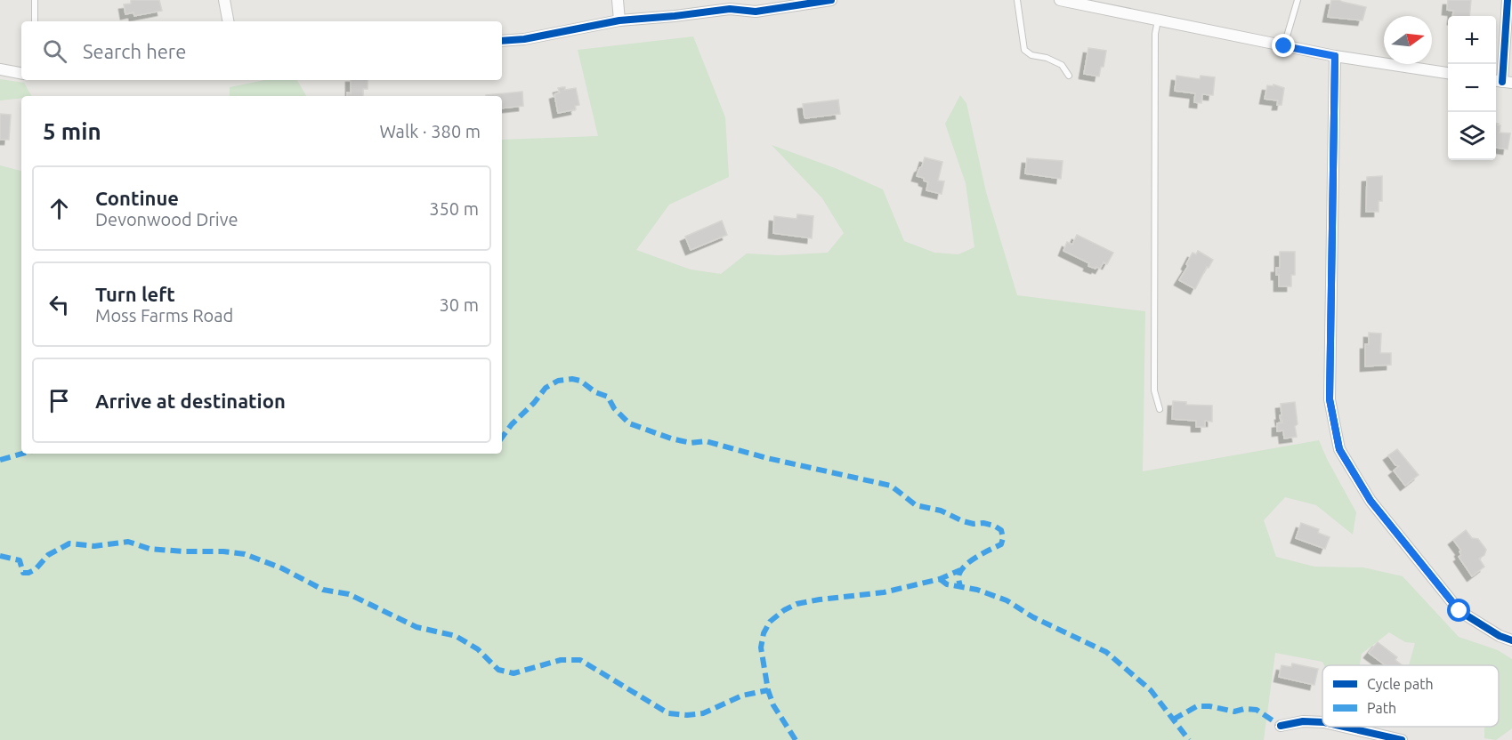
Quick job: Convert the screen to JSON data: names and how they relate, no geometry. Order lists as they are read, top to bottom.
{
  "legend": ["Cycle path", "Path"],
  "north": "right",
  "page": {
    "map_buttons": ["+", "−"],
    "search": "Search here",
    "heading": ["5 min", "Walk · 380 m"],
    "list": [
      ["Continue", "Devonwood Drive", "350 m"],
      ["Turn left", "Moss Farms Road", "30 m"],
      "Arrive at destination"
    ]
  }
}
